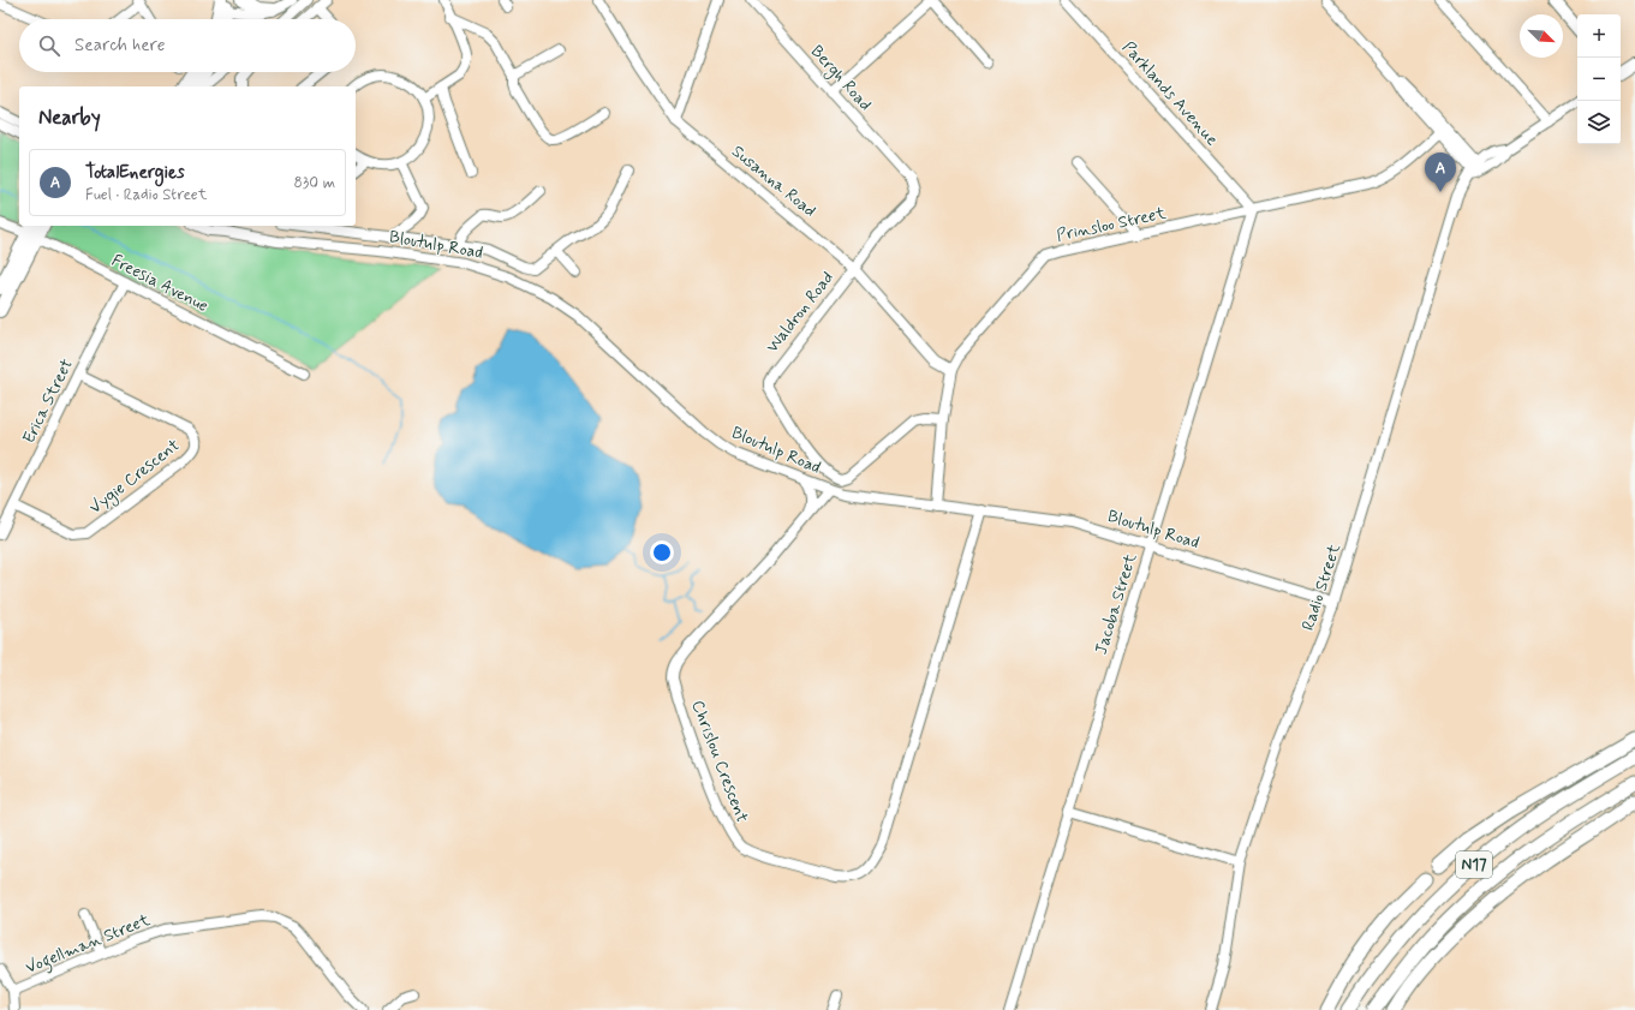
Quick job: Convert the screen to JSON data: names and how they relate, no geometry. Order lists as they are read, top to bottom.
{
  "streets": {
    "highway": ["N17"],
    "street": [
      "Bergh Road",
      "Parklands Avenue",
      "Susanna Road",
      "Prinsloo Street",
      "Bloutulp Road",
      "Freesia Avenue",
      "Waldron Road",
      "Erica Street",
      "Vygie Crescent",
      "Radio Street",
      "Jacoba Street",
      "Chrislou Crescent",
      "Vogellman Street"
    ]
  },
  "crossings": [
    ["Bergh Road", "Waldron Road"],
    ["Parklands Avenue", "Prinsloo Street"],
    ["Parklands Avenue", "Jacoba Street"],
    ["Susanna Road", "Prinsloo Street"],
    ["Susanna Road", "Waldron Road"],
    ["Prinsloo Street", "Bloutulp Road"],
    ["Prinsloo Street", "Waldron Road"],
    ["Prinsloo Street", "Jacoba Street"],
    ["Bloutulp Road", "Radio Street"],
    ["Bloutulp Road", "Jacoba Street"],
    ["Bloutulp Road", "Chrislou Crescent"],
    ["Freesia Avenue", "Erica Street"],
    ["Erica Street", "Vygie Crescent"]
  ],
  "north": "bottom right",
  "page": {
    "map_buttons": ["+", "−"],
    "search": "Search here",
    "heading": "Nearby",
    "list": [
      {
        "mark": "A",
        "name": "TotalEnergies",
        "note": "Fuel · Radio Street",
        "value": "830 m"
      }
    ],
    "pins": "A"
  }
}
